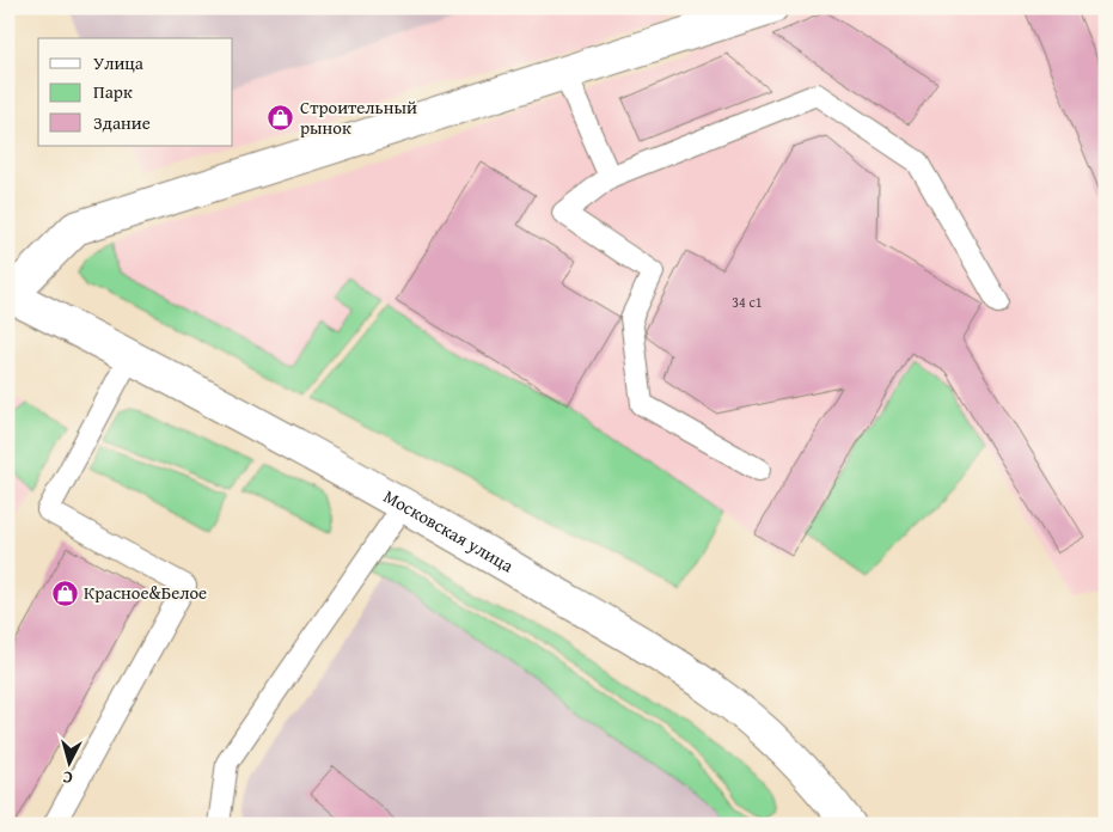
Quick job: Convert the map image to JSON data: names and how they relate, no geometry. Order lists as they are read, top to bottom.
{
  "streets": {
    "main road": ["Московская улица"]
  },
  "places": {
    "shop": ["Строительный рынок", "Красное&Белое"]
  },
  "house_numbers": ["34 с1"],
  "legend": ["Улица", "Парк", "Здание"],
  "north": "bottom"
}
